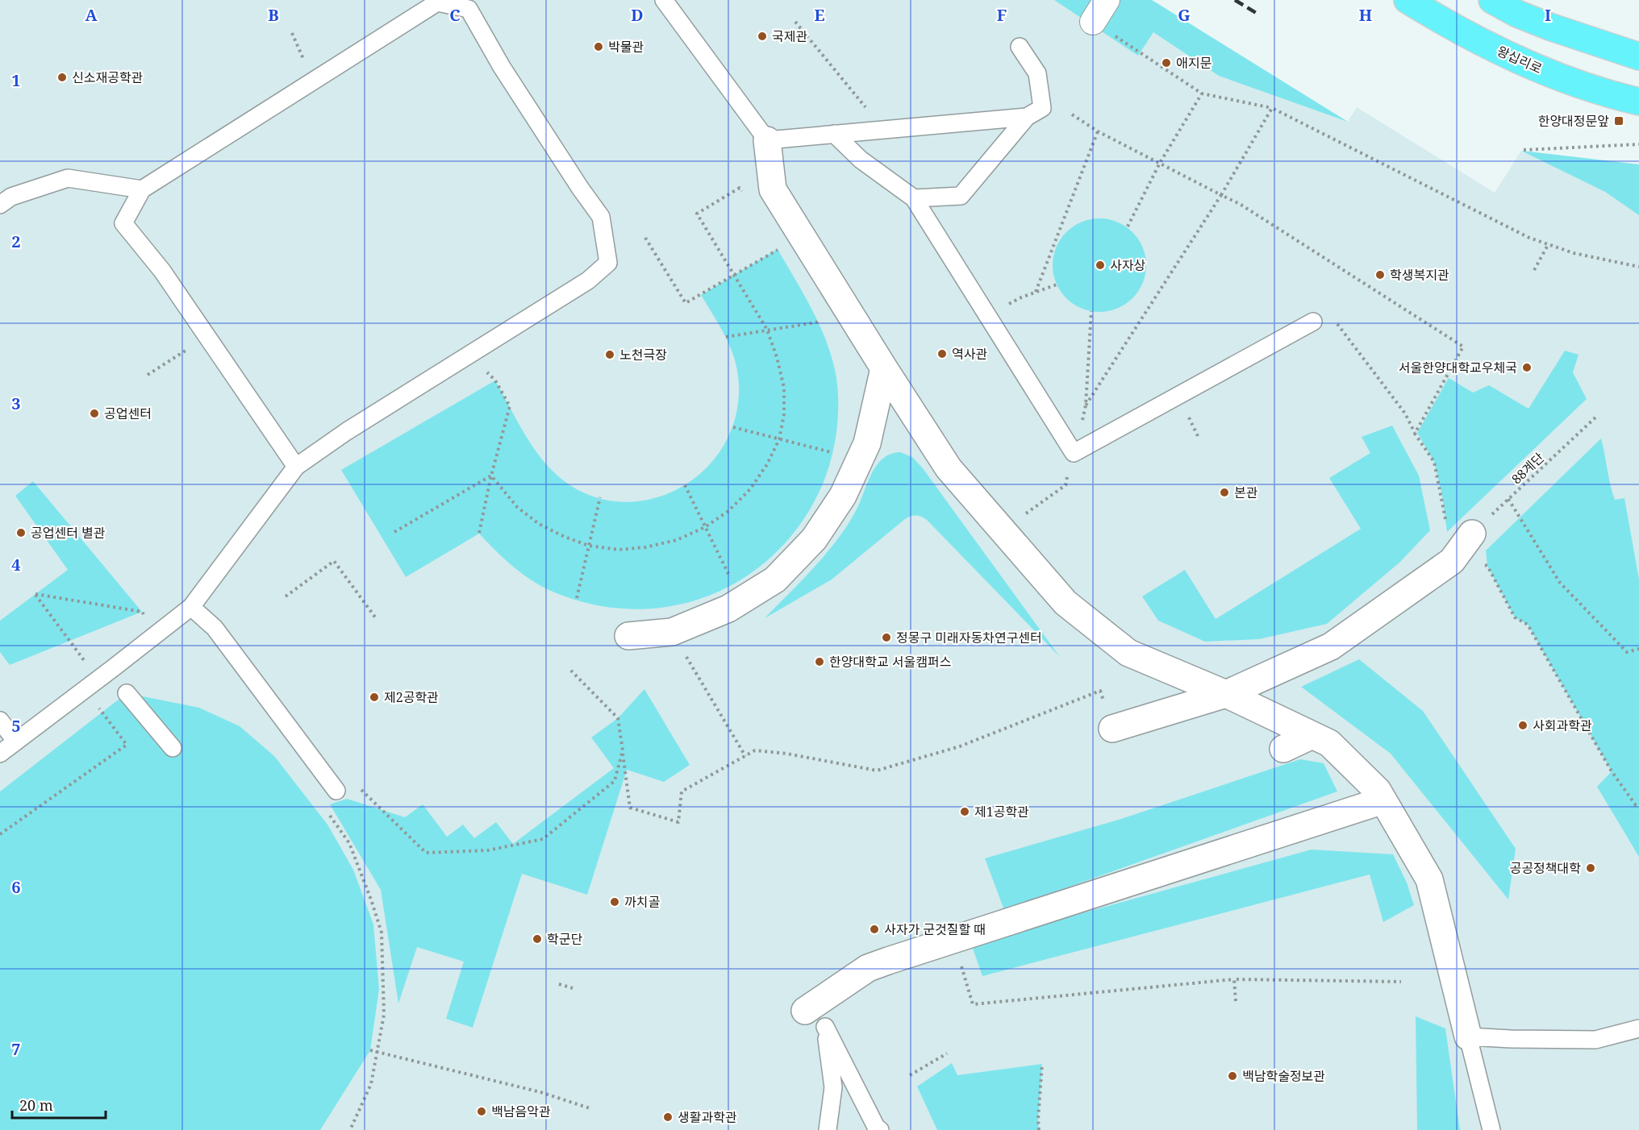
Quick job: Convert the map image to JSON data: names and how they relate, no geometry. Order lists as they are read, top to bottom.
{
  "streets": {
    "main road": ["왕십리로"],
    "path": ["88계단"]
  },
  "places": {
    "other": [
      "국제관",
      "박물관",
      "애지문",
      "신소재공학관",
      "사자상",
      "학생복지관",
      "역사관",
      "노천극장",
      "서울한양대학교우체국",
      "공업센터",
      "본관",
      "공업센터 별관",
      "정몽구 미래자동차연구센터",
      "한양대학교 서울캠퍼스",
      "제2공학관",
      "사회과학관",
      "제1공학관",
      "공공정책대학",
      "까치골",
      "사자가 군것질할 때",
      "학군단",
      "백남학술정보관",
      "백남음악관",
      "생활과학관"
    ],
    "transit": ["한양대정문앞"]
  },
  "scale_bar": "20 m",
  "grid": {
    "columns": [
      "A",
      "B",
      "C",
      "D",
      "E",
      "F",
      "G",
      "H",
      "I"
    ],
    "rows": [
      "1",
      "2",
      "3",
      "4",
      "5",
      "6",
      "7"
    ]
  }
}
